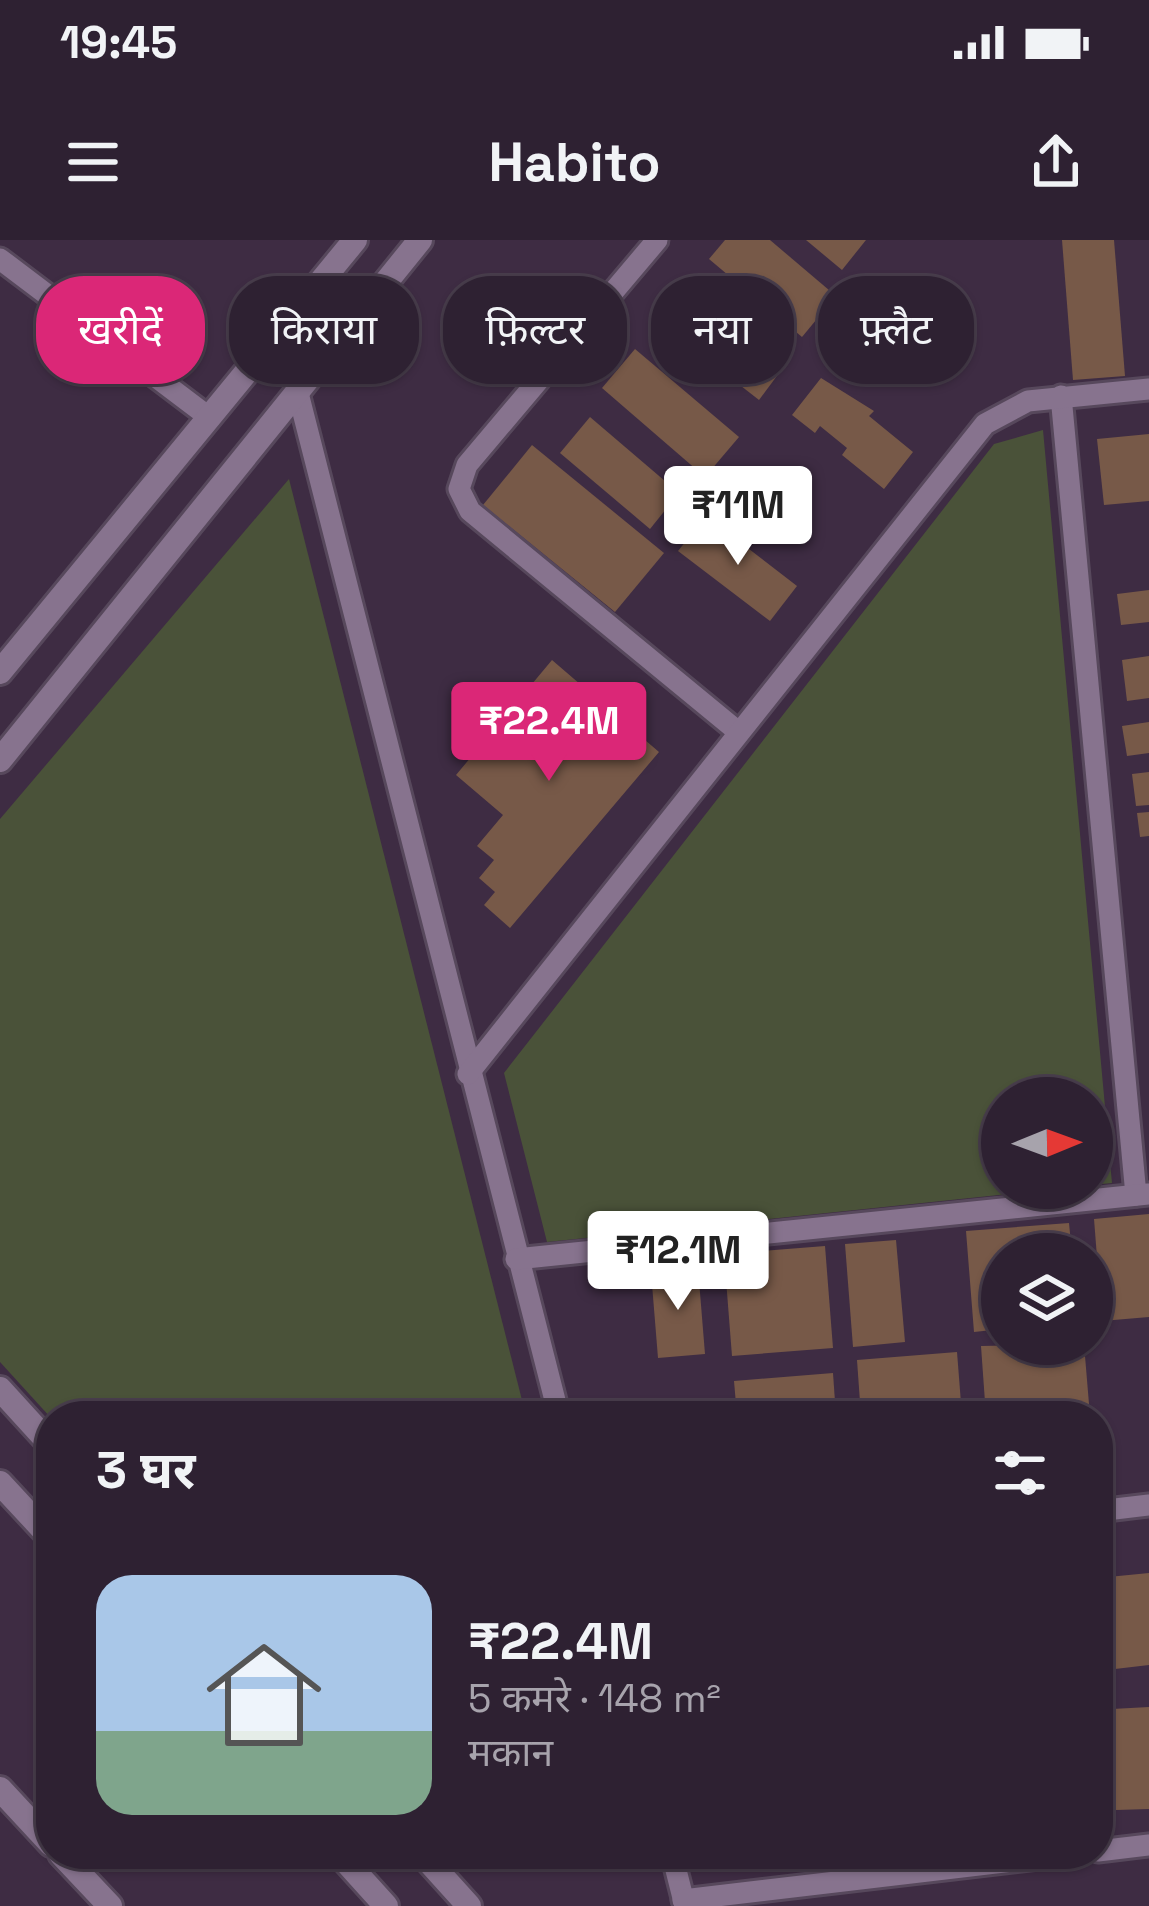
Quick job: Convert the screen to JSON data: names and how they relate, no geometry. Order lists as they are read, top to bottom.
{
  "north": "right",
  "page": {
    "status": "19:45",
    "header": "Habito",
    "chip": [
      "खरीदें",
      "किराया",
      "फ़िल्टर",
      "नया",
      "फ़्लैट"
    ],
    "price": ["₹11M", "₹22.4M", "₹12.1M"],
    "heading": "3 घर",
    "list": [
      {
        "name": "₹22.4M",
        "note": "5 कमरे · 148 m² · मकान"
      }
    ]
  }
}
